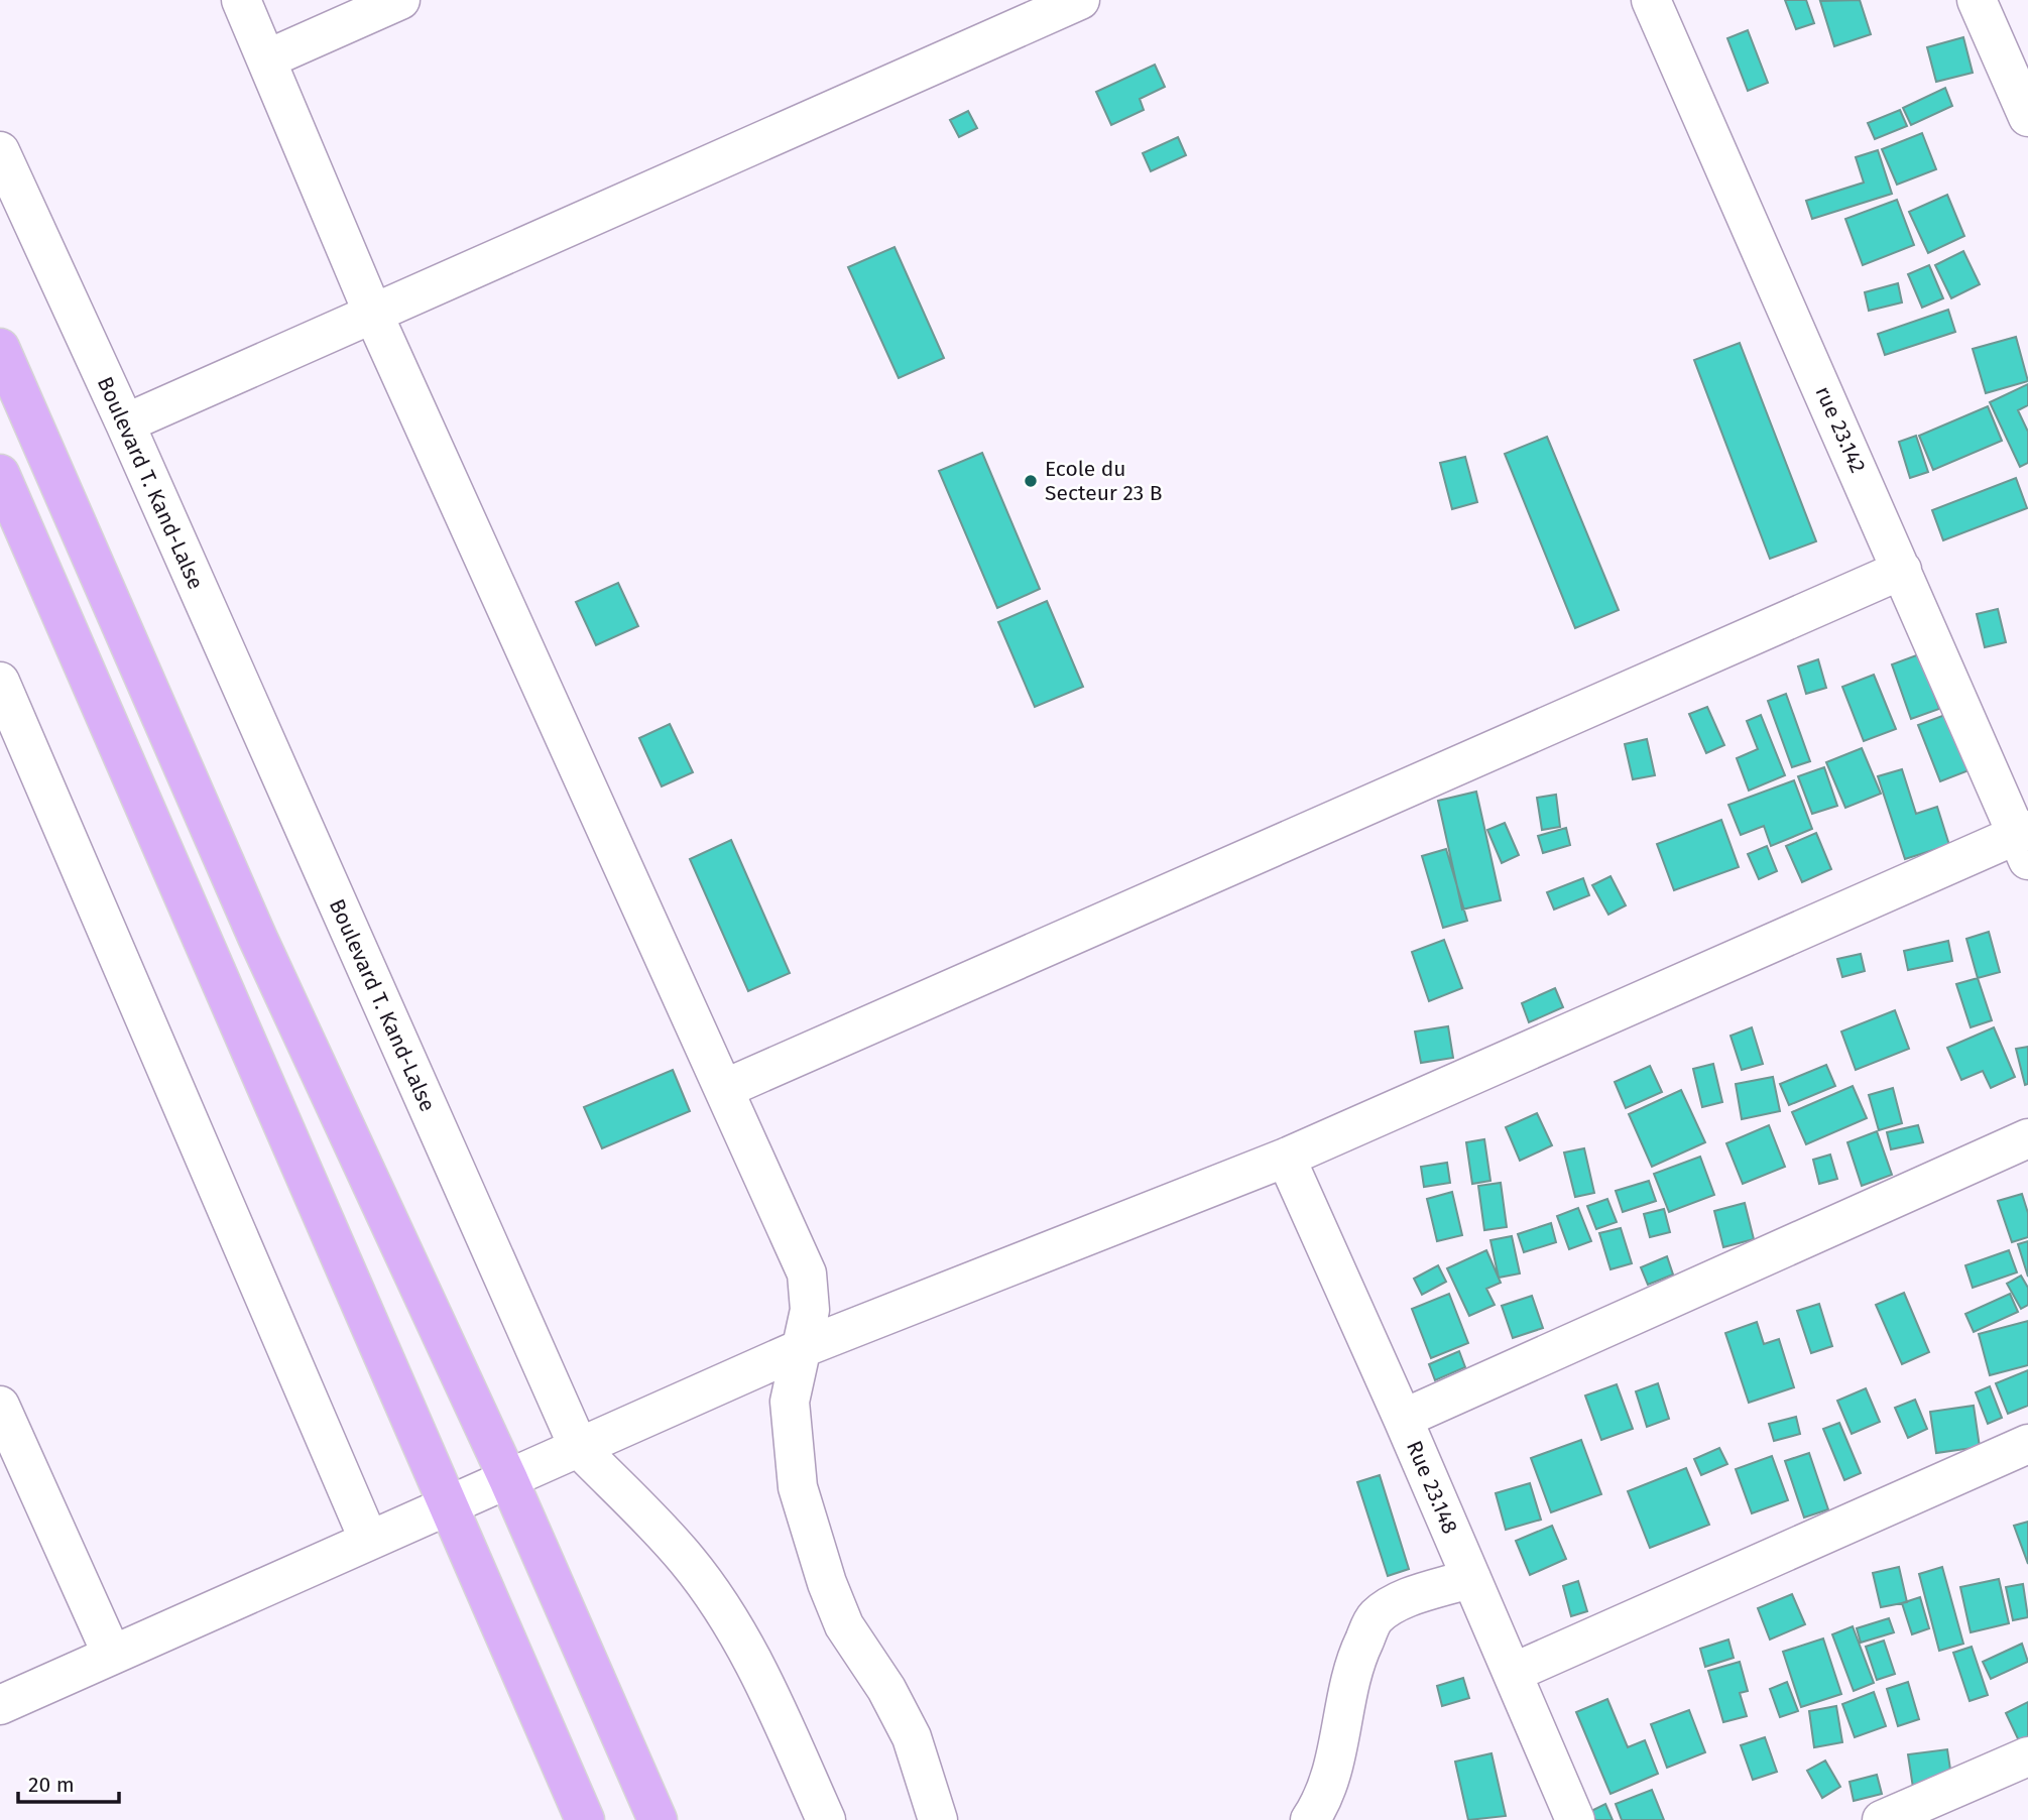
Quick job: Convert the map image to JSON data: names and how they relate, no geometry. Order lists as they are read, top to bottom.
{
  "streets": {
    "street": ["rue 23.142", "Boulevard T. Kand-Lalse", "Rue 23.148"]
  },
  "places": ["Ecole du Secteur 23 B"],
  "scale_bar": "20 m"
}
